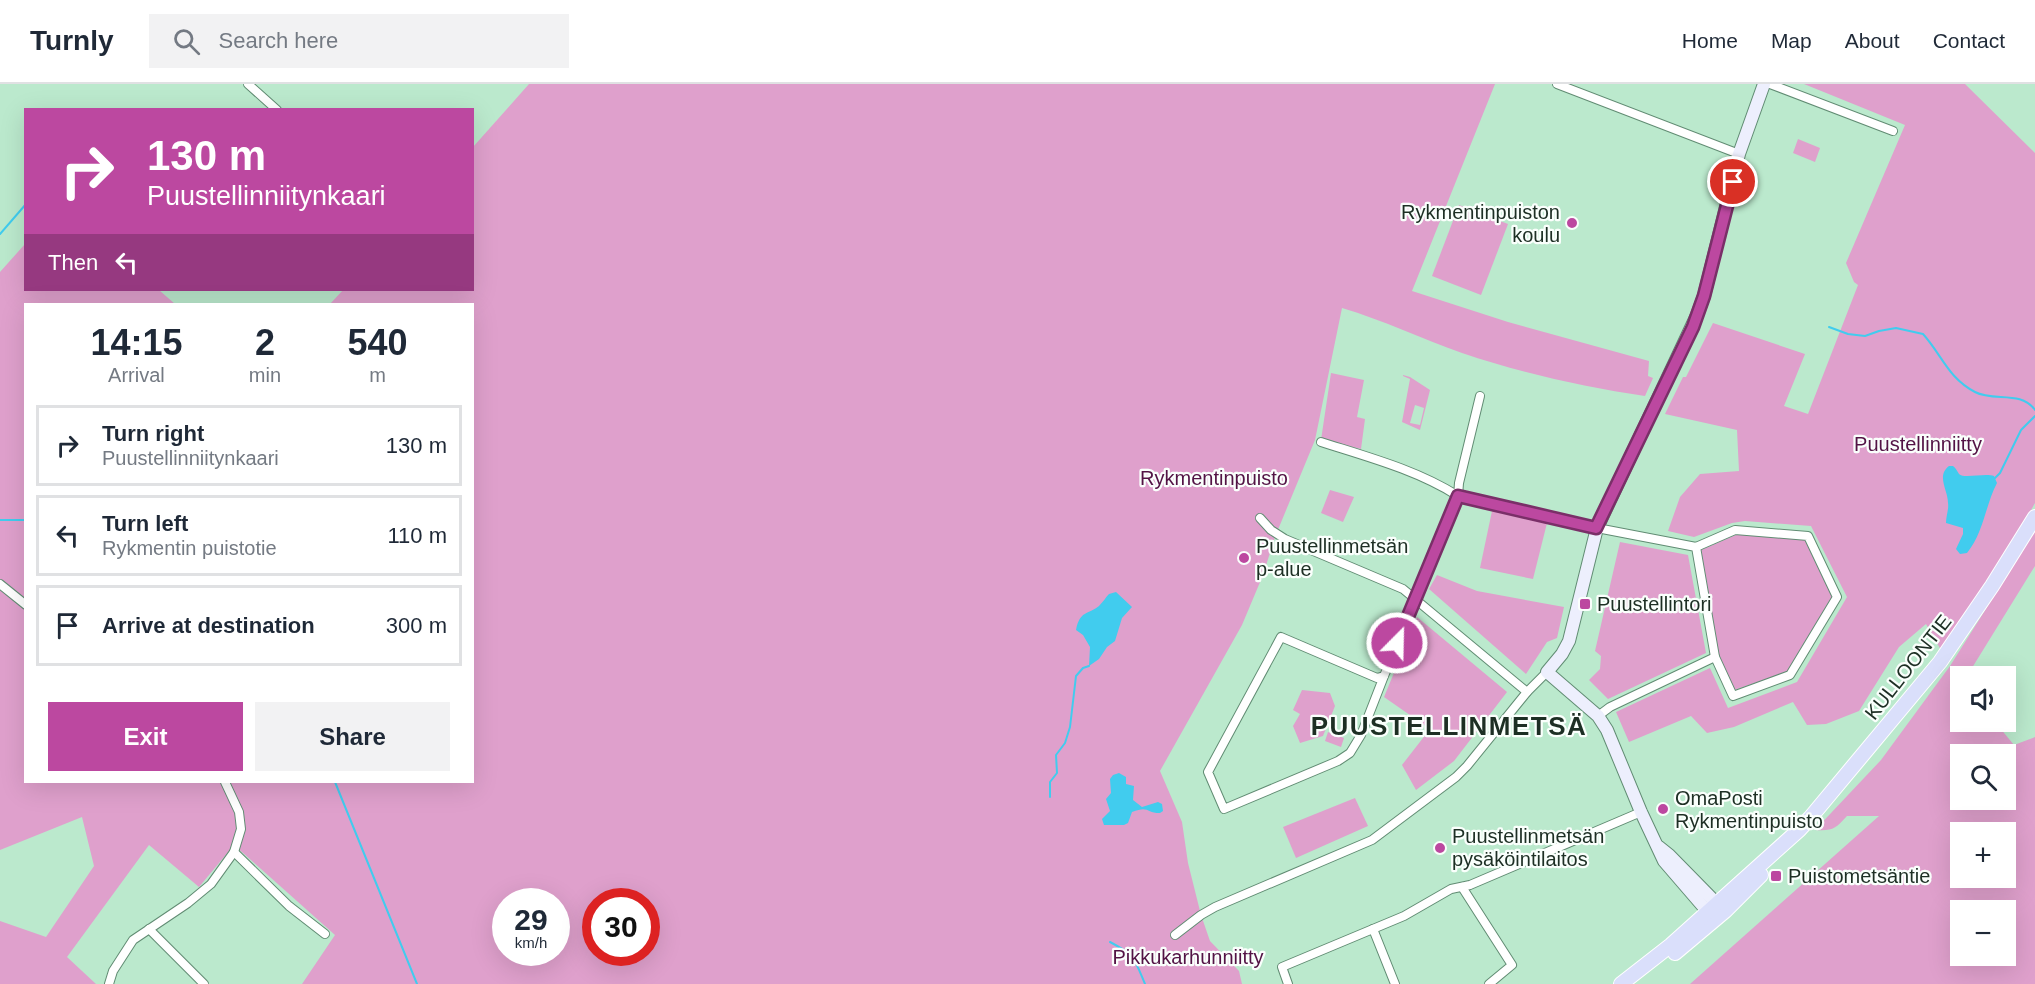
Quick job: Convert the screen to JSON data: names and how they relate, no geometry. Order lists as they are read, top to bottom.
{
  "streets": {
    "main road": ["KULLOONTIE"]
  },
  "districts": ["PUUSTELLINMETSÄ"],
  "parks": ["Puustellinniitty", "Rykmentinpuisto", "Pikkukarhunniitty"],
  "places": {
    "other": [
      "Rykmentinpuiston koulu",
      "Puustellinmetsän p-alue",
      "OmaPosti Rykmentinpuisto",
      "Puustellinmetsän pysäköintilaitos"
    ],
    "transit": ["Puustellintori", "Puistometsäntie"]
  },
  "page": {
    "header": "Turnly",
    "search": "Search here",
    "nav": [
      "Home",
      "Map",
      "About",
      "Contact"
    ],
    "turn": ["130 m", "Puustellinniitynkaari"],
    "then": "Then",
    "eta": [
      "14:15",
      "Arrival",
      "2",
      "min",
      "540",
      "m"
    ],
    "list": [
      {
        "name": "Turn right",
        "note": "Puustellinniitynkaari",
        "value": "130 m"
      },
      {
        "name": "Turn left",
        "note": "Rykmentin puistotie",
        "value": "110 m"
      },
      {
        "name": "Arrive at destination",
        "value": "300 m"
      }
    ],
    "map_buttons": ["+", "−"],
    "buttons": ["Exit", "Share"],
    "speed": "29 km/h",
    "limit": "30"
  }
}
